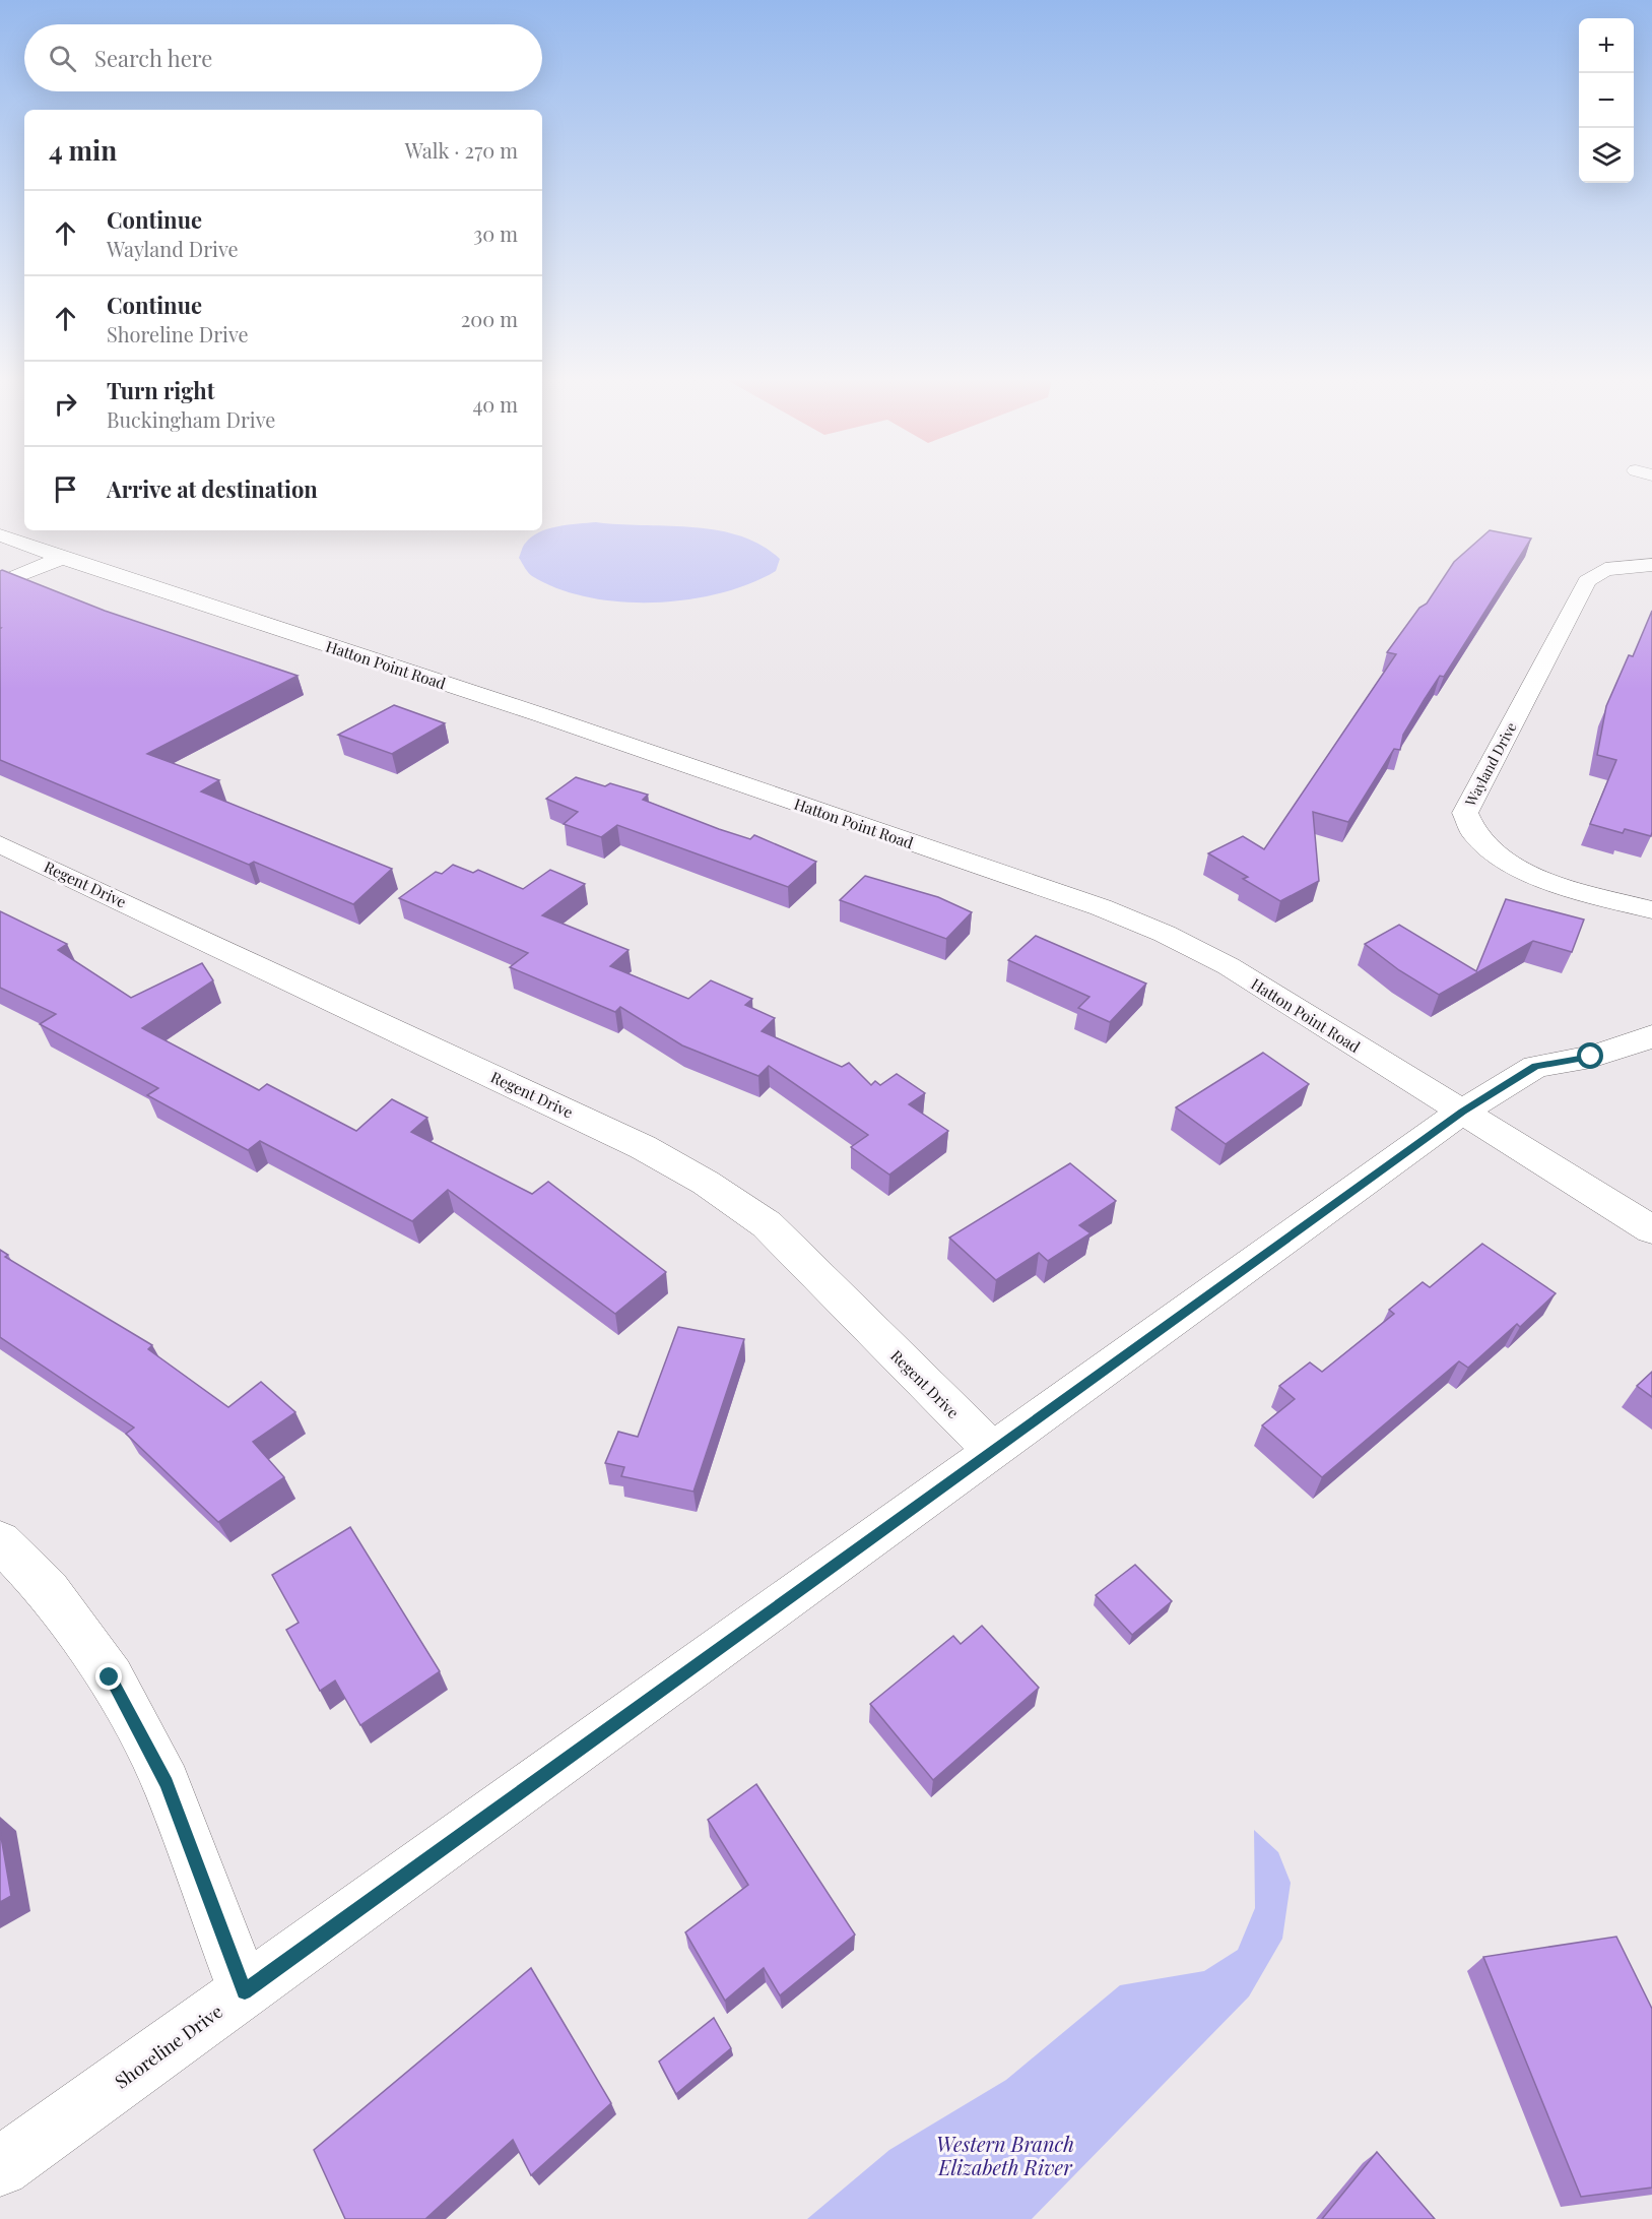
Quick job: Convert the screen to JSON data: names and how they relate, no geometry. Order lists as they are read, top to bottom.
{
  "streets": {
    "street": [
      "Hatton Point Road",
      "Wayland Drive",
      "Regent Drive",
      "Shoreline Drive"
    ]
  },
  "crossings": [
    ["Hatton Point Road", "Shoreline Drive"],
    ["Regent Drive", "Shoreline Drive"]
  ],
  "water": ["Western Branch Elizabeth River"],
  "page": {
    "map_buttons": ["+", "−"],
    "search": "Search here",
    "heading": ["4 min", "Walk · 270 m"],
    "list": [
      ["Continue", "Wayland Drive", "30 m"],
      ["Continue", "Shoreline Drive", "200 m"],
      ["Turn right", "Buckingham Drive", "40 m"],
      "Arrive at destination"
    ]
  }
}
